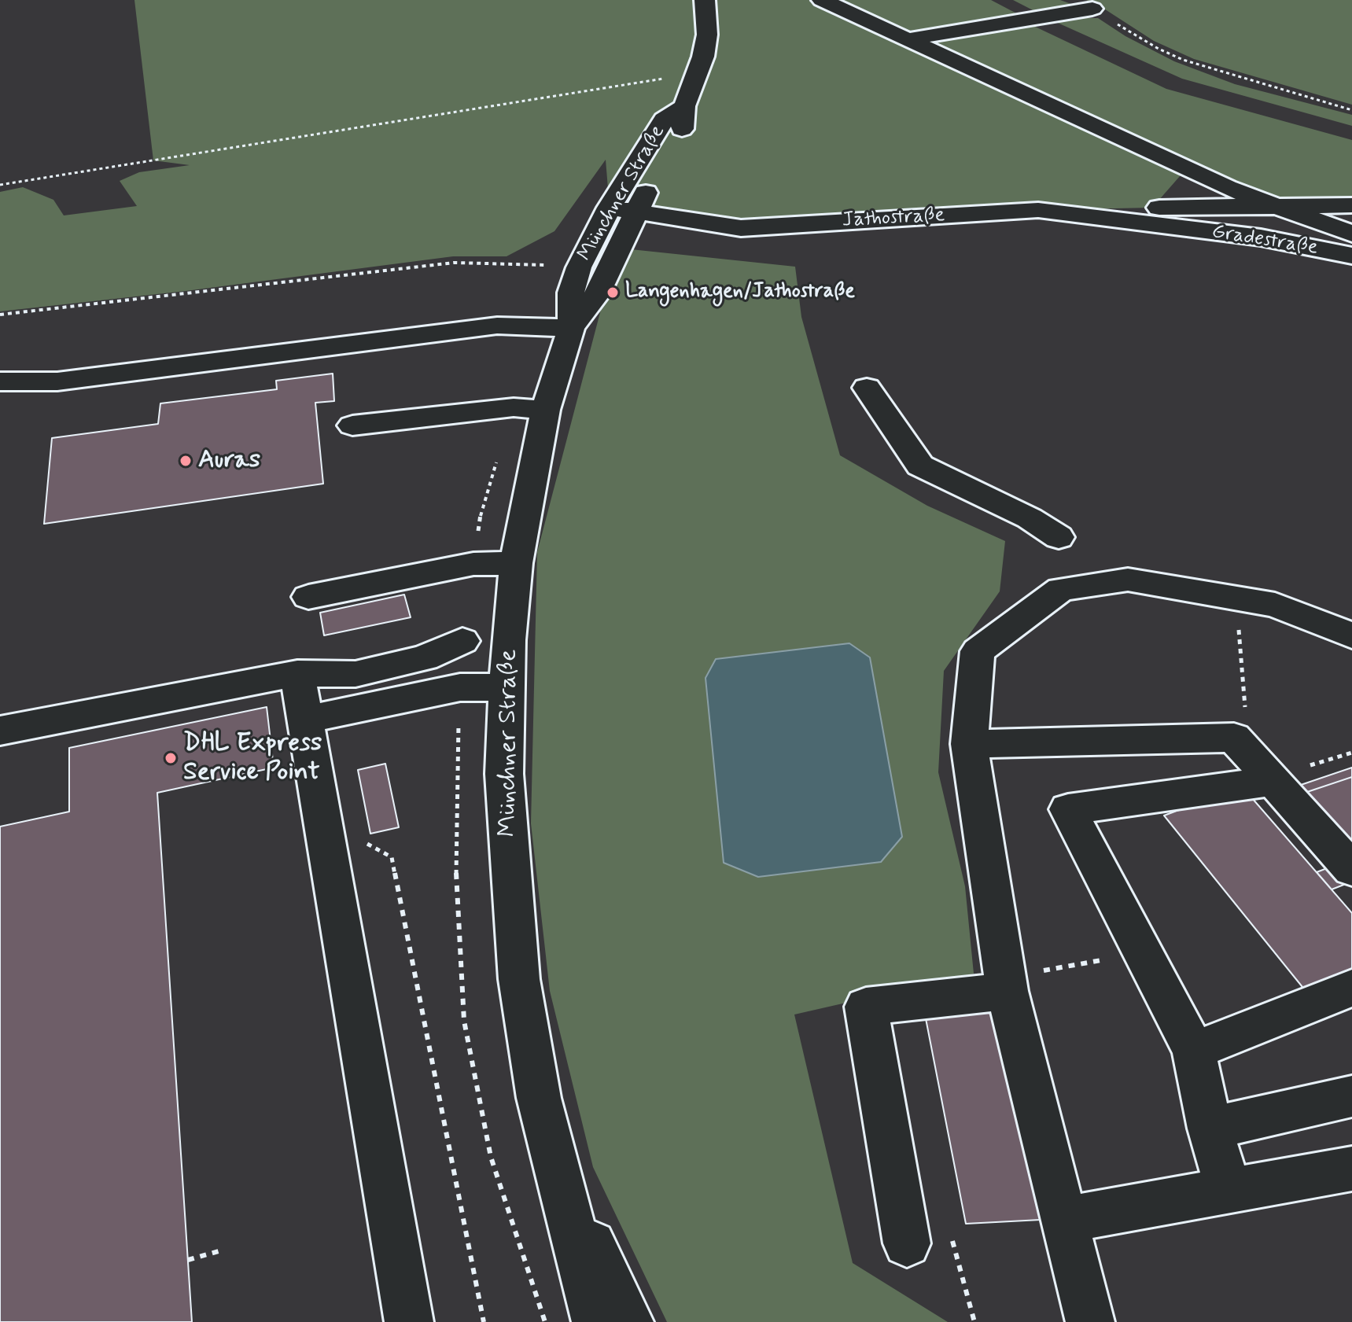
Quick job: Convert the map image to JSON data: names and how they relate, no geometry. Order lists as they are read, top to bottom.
{
  "streets": {
    "street": ["Münchner Straße", "Jathostraße", "Gradestraße"]
  },
  "crossings": [
    ["Münchner Straße", "Jathostraße"],
    ["Jathostraße", "Gradestraße"]
  ],
  "places": ["Langenhagen/Jathostraße", "Auras", "DHL Express Service Point"]
}
